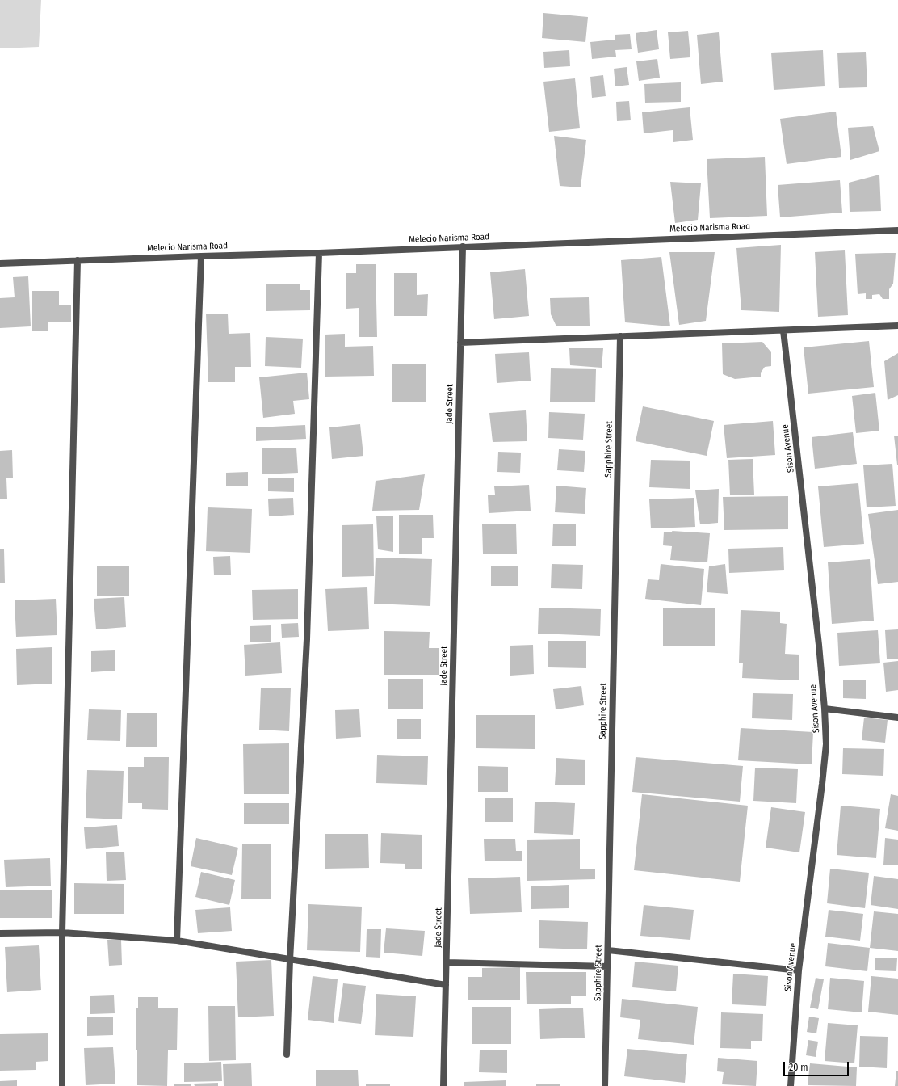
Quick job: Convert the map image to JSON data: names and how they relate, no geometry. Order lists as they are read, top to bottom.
{
  "streets": {
    "street": [
      "Melecio Narisma Road",
      "Jade Street",
      "Sison Avenue",
      "Sapphire Street"
    ]
  },
  "crossings": [
    ["Melecio Narisma Road", "Jade Street"]
  ],
  "scale_bar": "20 m"
}
